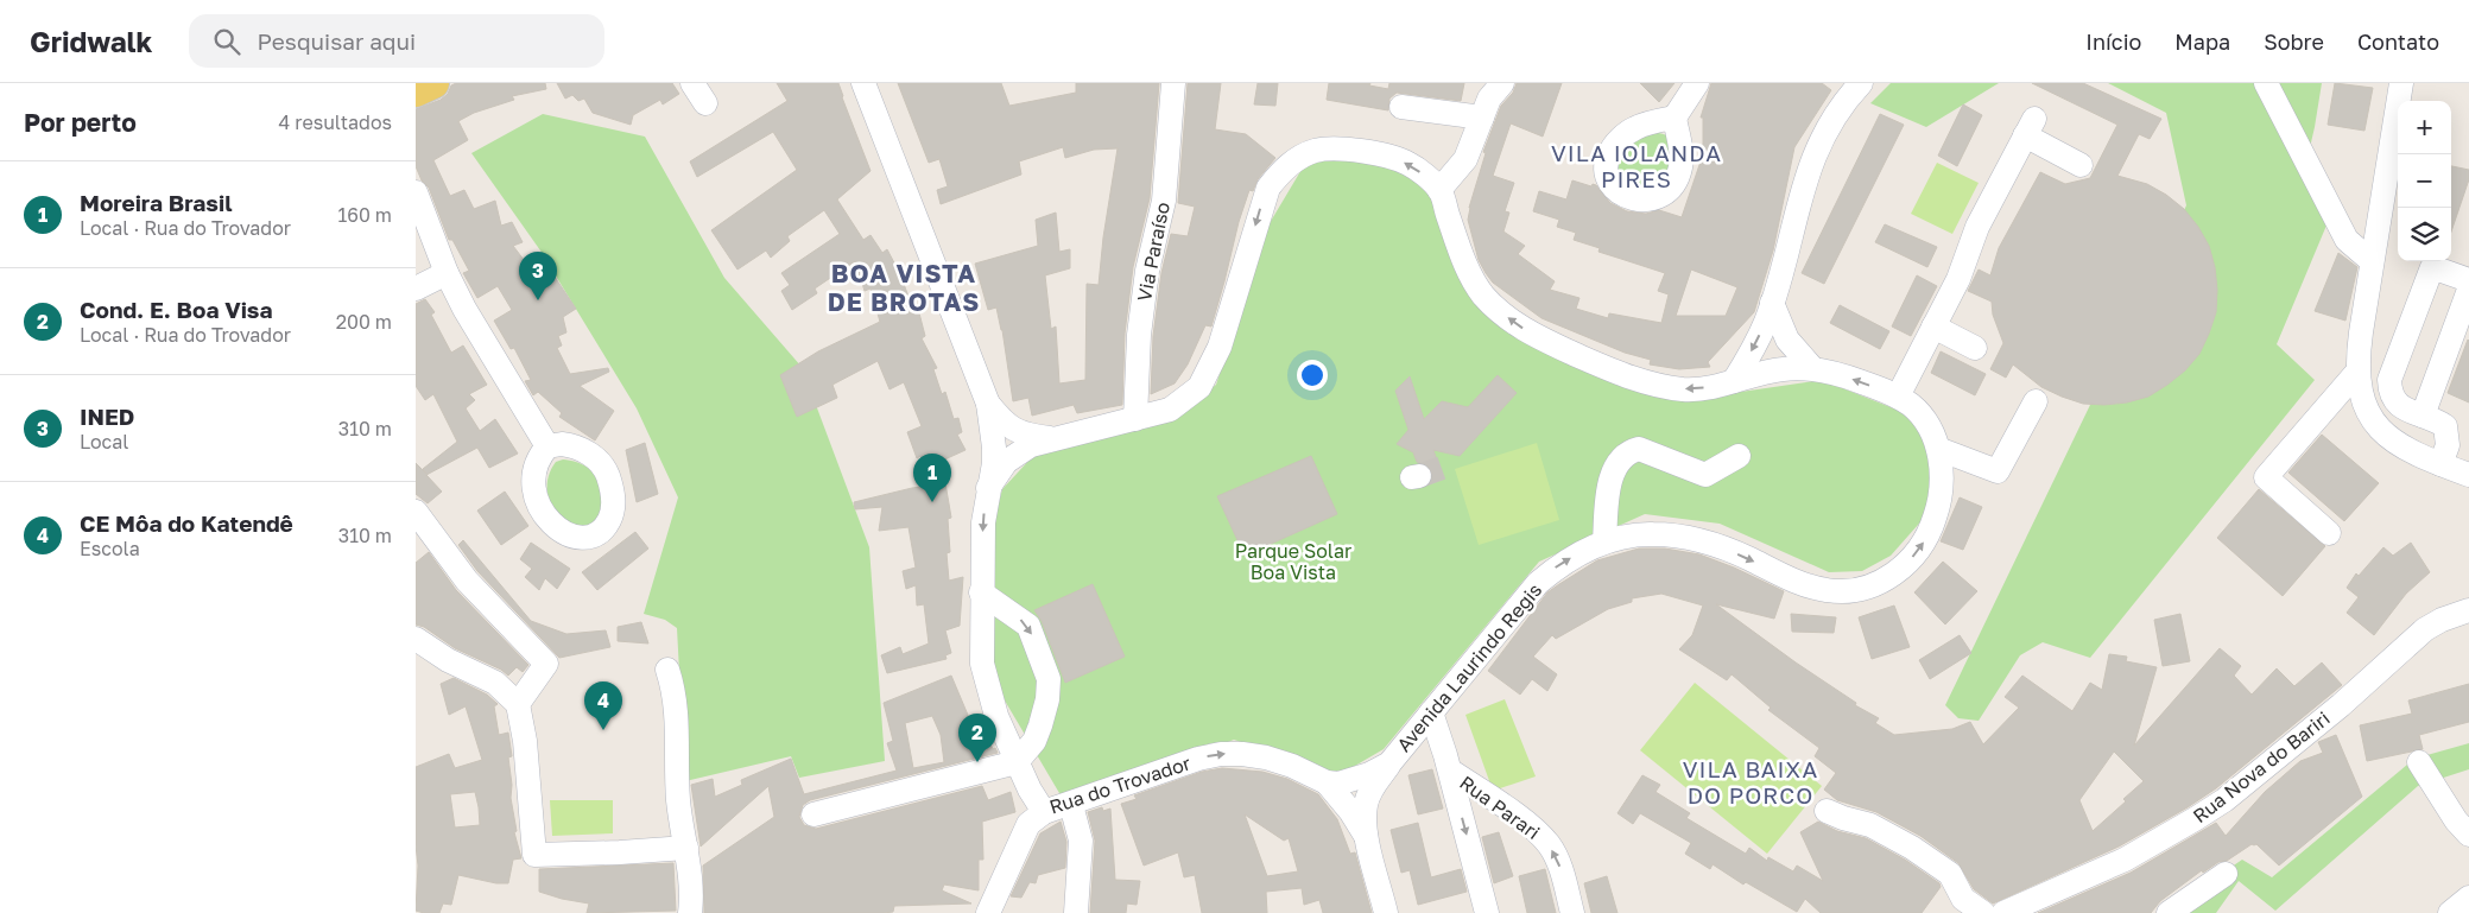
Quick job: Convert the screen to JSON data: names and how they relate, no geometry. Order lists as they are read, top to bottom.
{
  "streets": {
    "street": [
      "Via Paraíso",
      "Avenida Laurindo Regis",
      "Rua Nova do Bariri",
      "Rua do Trovador",
      "Rua Parari"
    ]
  },
  "crossings": [
    ["Avenida Laurindo Regis", "Rua do Trovador"]
  ],
  "one_way": ["Rua Parari"],
  "districts": ["VILA IOLANDA PIRES", "BOA VISTA DE BROTAS", "VILA BAIXA DO PORCO"],
  "parks": ["Parque Solar Boa Vista"],
  "page": {
    "header": "Gridwalk",
    "search": "Pesquisar aqui",
    "nav": [
      "Início",
      "Mapa",
      "Sobre",
      "Contato"
    ],
    "heading": ["Por perto", "4 resultados"],
    "map_buttons": ["+", "−"],
    "list": [
      {
        "mark": "1",
        "name": "Moreira Brasil",
        "note": "Local · Rua do Trovador",
        "value": "160 m"
      },
      {
        "mark": "2",
        "name": "Cond. E. Boa Visa",
        "note": "Local · Rua do Trovador",
        "value": "200 m"
      },
      {
        "mark": "3",
        "name": "INED",
        "note": "Local",
        "value": "310 m"
      },
      {
        "mark": "4",
        "name": "CE Môa do Katendê",
        "note": "Escola",
        "value": "310 m"
      }
    ],
    "pins": [
      "3",
      "1",
      "4",
      "2"
    ]
  }
}
